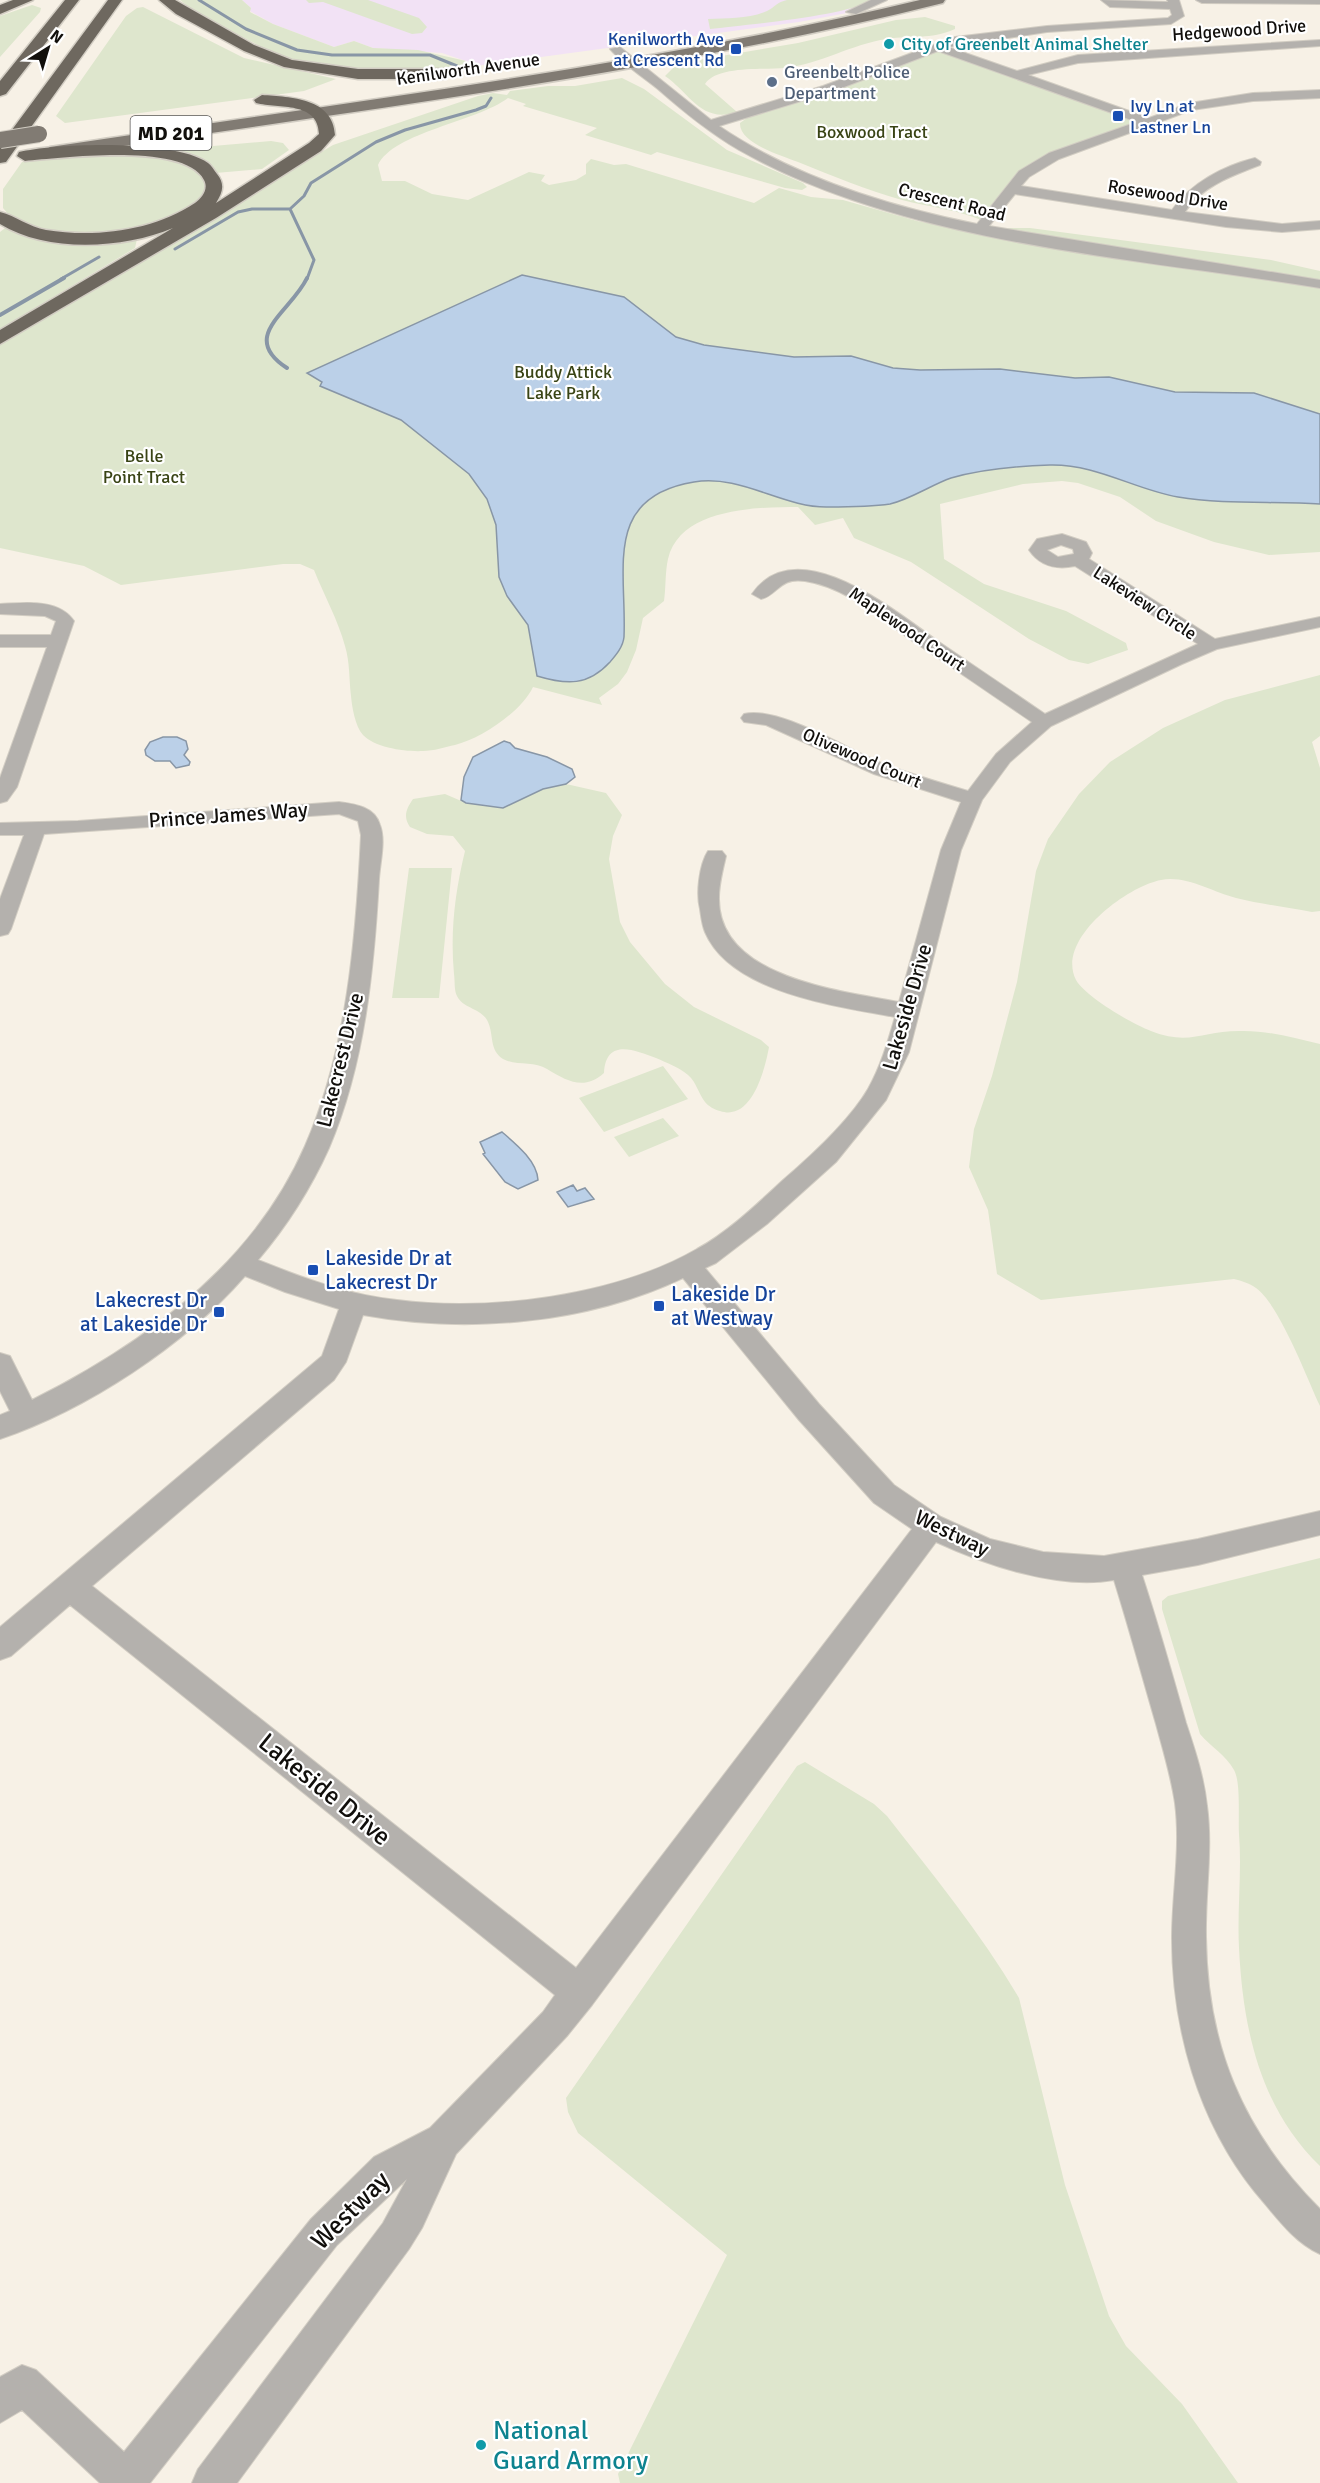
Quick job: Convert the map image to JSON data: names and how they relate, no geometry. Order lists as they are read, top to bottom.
{
  "streets": {
    "main road": ["Kenilworth Avenue", "MD 201"],
    "street": [
      "Hedgewood Drive",
      "Rosewood Drive",
      "Crescent Road",
      "Lakeview Circle",
      "Maplewood Court",
      "Olivewood Court",
      "Prince James Way",
      "Lakeside Drive",
      "Lakecrest Drive",
      "Westway"
    ]
  },
  "crossings": [
    ["Kenilworth Avenue", "Crescent Road"],
    ["Lakeview Circle", "Lakeside Drive"],
    ["Maplewood Court", "Lakeside Drive"],
    ["Olivewood Court", "Lakeside Drive"],
    ["Prince James Way", "Lakecrest Drive"],
    ["Lakeside Drive", "Lakecrest Drive"],
    ["Lakeside Drive", "Westway"]
  ],
  "parks": ["Boxwood Tract", "Buddy Attick Lake Park", "Belle Point Tract"],
  "places": {
    "other": ["City of Greenbelt Animal Shelter", "Greenbelt Police Department", "National Guard Armory"],
    "transit": [
      "Kenilworth Ave at Crescent Rd",
      "Ivy Ln at Lastner Ln",
      "Lakeside Dr at Lakecrest Dr",
      "Lakeside Dr at Westway",
      "Lakecrest Dr at Lakeside Dr"
    ]
  },
  "north": "top right"
}
